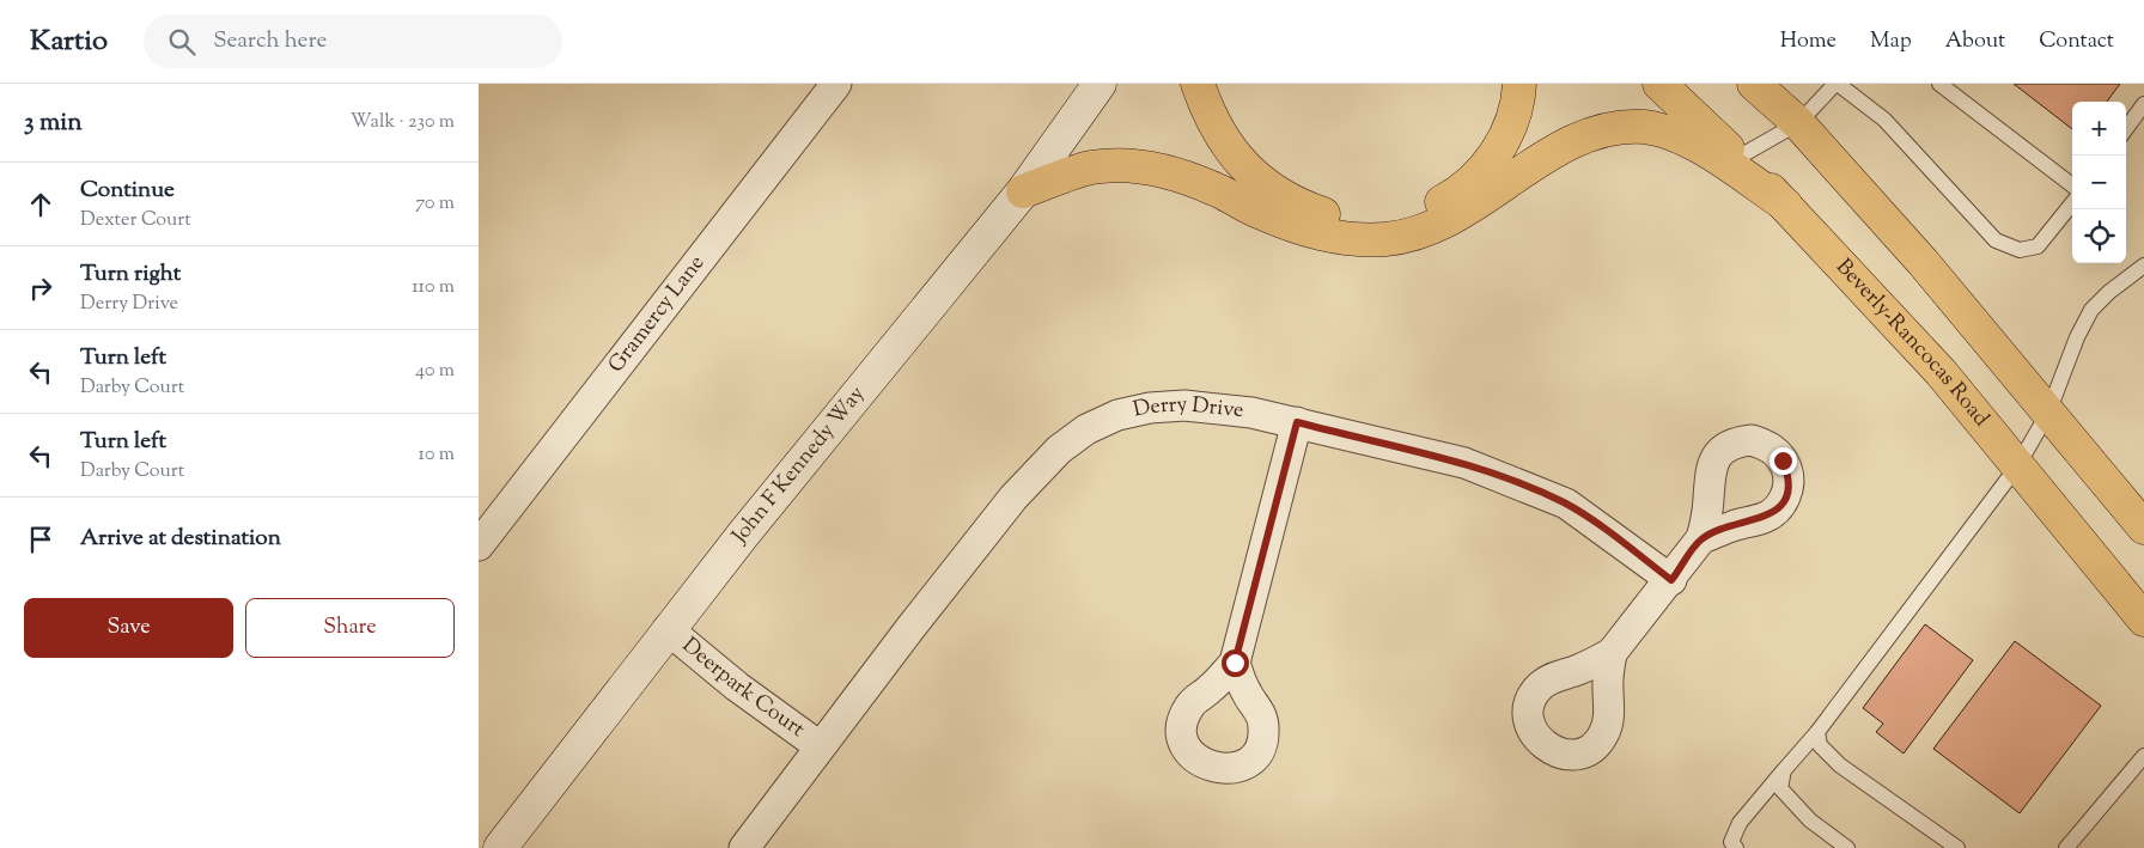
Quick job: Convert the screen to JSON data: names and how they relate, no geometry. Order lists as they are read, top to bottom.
{
  "streets": {
    "main road": ["Beverly-Rancocas Road"],
    "street": [
      "Gramercy Lane",
      "Derry Drive",
      "John F Kennedy Way",
      "Deerpark Court"
    ]
  },
  "crossings": [
    ["Derry Drive", "Deerpark Court"],
    ["John F Kennedy Way", "Deerpark Court"]
  ],
  "page": {
    "header": "Kartio",
    "search": "Search here",
    "nav": [
      "Home",
      "Map",
      "About",
      "Contact"
    ],
    "heading": ["3 min", "Walk · 230 m"],
    "map_buttons": ["+", "−"],
    "list": [
      ["Continue", "Dexter Court", "70 m"],
      ["Turn right", "Derry Drive", "110 m"],
      ["Turn left", "Darby Court", "40 m"],
      ["Turn left", "Darby Court", "10 m"],
      "Arrive at destination"
    ],
    "buttons": ["Save", "Share"]
  }
}
